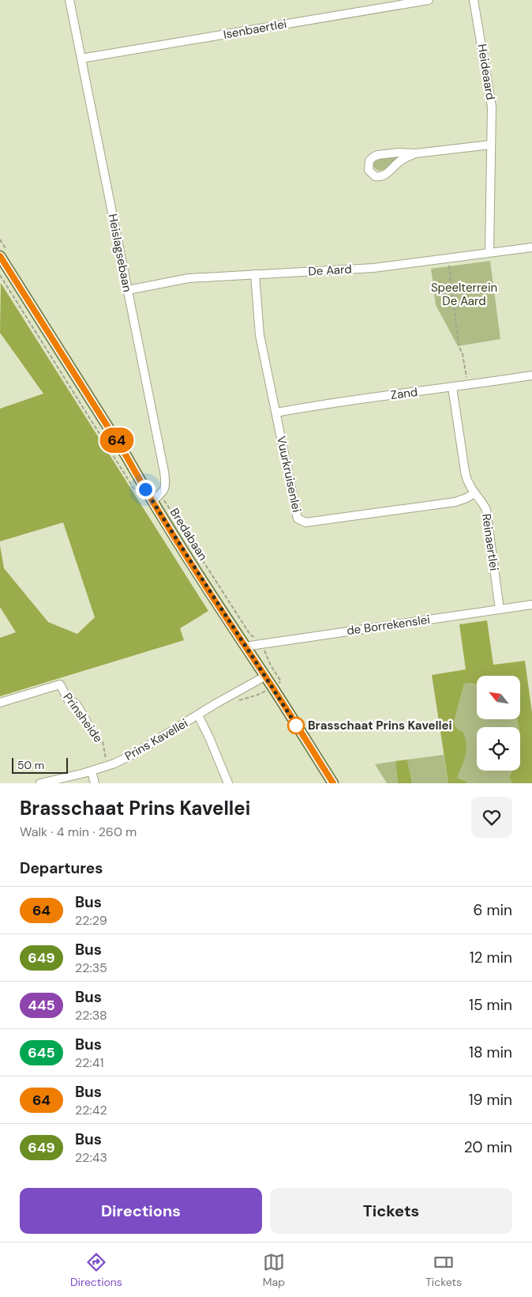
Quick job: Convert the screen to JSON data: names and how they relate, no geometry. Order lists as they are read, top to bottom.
{
  "streets": {
    "main road": ["Bredabaan"],
    "street": [
      "Isenbaertlei",
      "Heideaard",
      "Heislagsebaan",
      "De Aard",
      "Zand",
      "Vuurkruisenlei",
      "Reinaertlei",
      "de Borrekenslei",
      "Prinsheide",
      "Prins Kavellei"
    ]
  },
  "crossings": [
    ["Isenbaertlei", "Heislagsebaan"],
    ["Heideaard", "De Aard"],
    ["Heislagsebaan", "De Aard"],
    ["Heislagsebaan", "Bredabaan"],
    ["De Aard", "Vuurkruisenlei"],
    ["Zand", "Vuurkruisenlei"],
    ["Zand", "Reinaertlei"],
    ["Vuurkruisenlei", "Reinaertlei"],
    ["Bredabaan", "de Borrekenslei"],
    ["Bredabaan", "Prins Kavellei"],
    ["Reinaertlei", "de Borrekenslei"],
    ["Prinsheide", "Prins Kavellei"]
  ],
  "parks": ["Speelterrein De Aard"],
  "places": ["Brasschaat Prins Kavellei"],
  "lines": ["bus line 64"],
  "scale_bar": "50 m",
  "north": "top left",
  "page": {
    "on_map": "64",
    "scale": "50 m",
    "heading": [
      ["Brasschaat Prins Kavellei", "Walk · 4 min · 260 m"],
      "Departures"
    ],
    "list": [
      {
        "mark": "64",
        "name": "Bus",
        "note": "22:29",
        "value": "6 min"
      },
      {
        "mark": "649",
        "name": "Bus",
        "note": "22:35",
        "value": "12 min"
      },
      {
        "mark": "445",
        "name": "Bus",
        "note": "22:38",
        "value": "15 min"
      },
      {
        "mark": "645",
        "name": "Bus",
        "note": "22:41",
        "value": "18 min"
      },
      {
        "mark": "64",
        "name": "Bus",
        "note": "22:42",
        "value": "19 min"
      },
      {
        "mark": "649",
        "name": "Bus",
        "note": "22:43",
        "value": "20 min"
      }
    ],
    "buttons": ["Directions", "Tickets"],
    "tabs": ["Directions", "Map", "Tickets"]
  }
}
